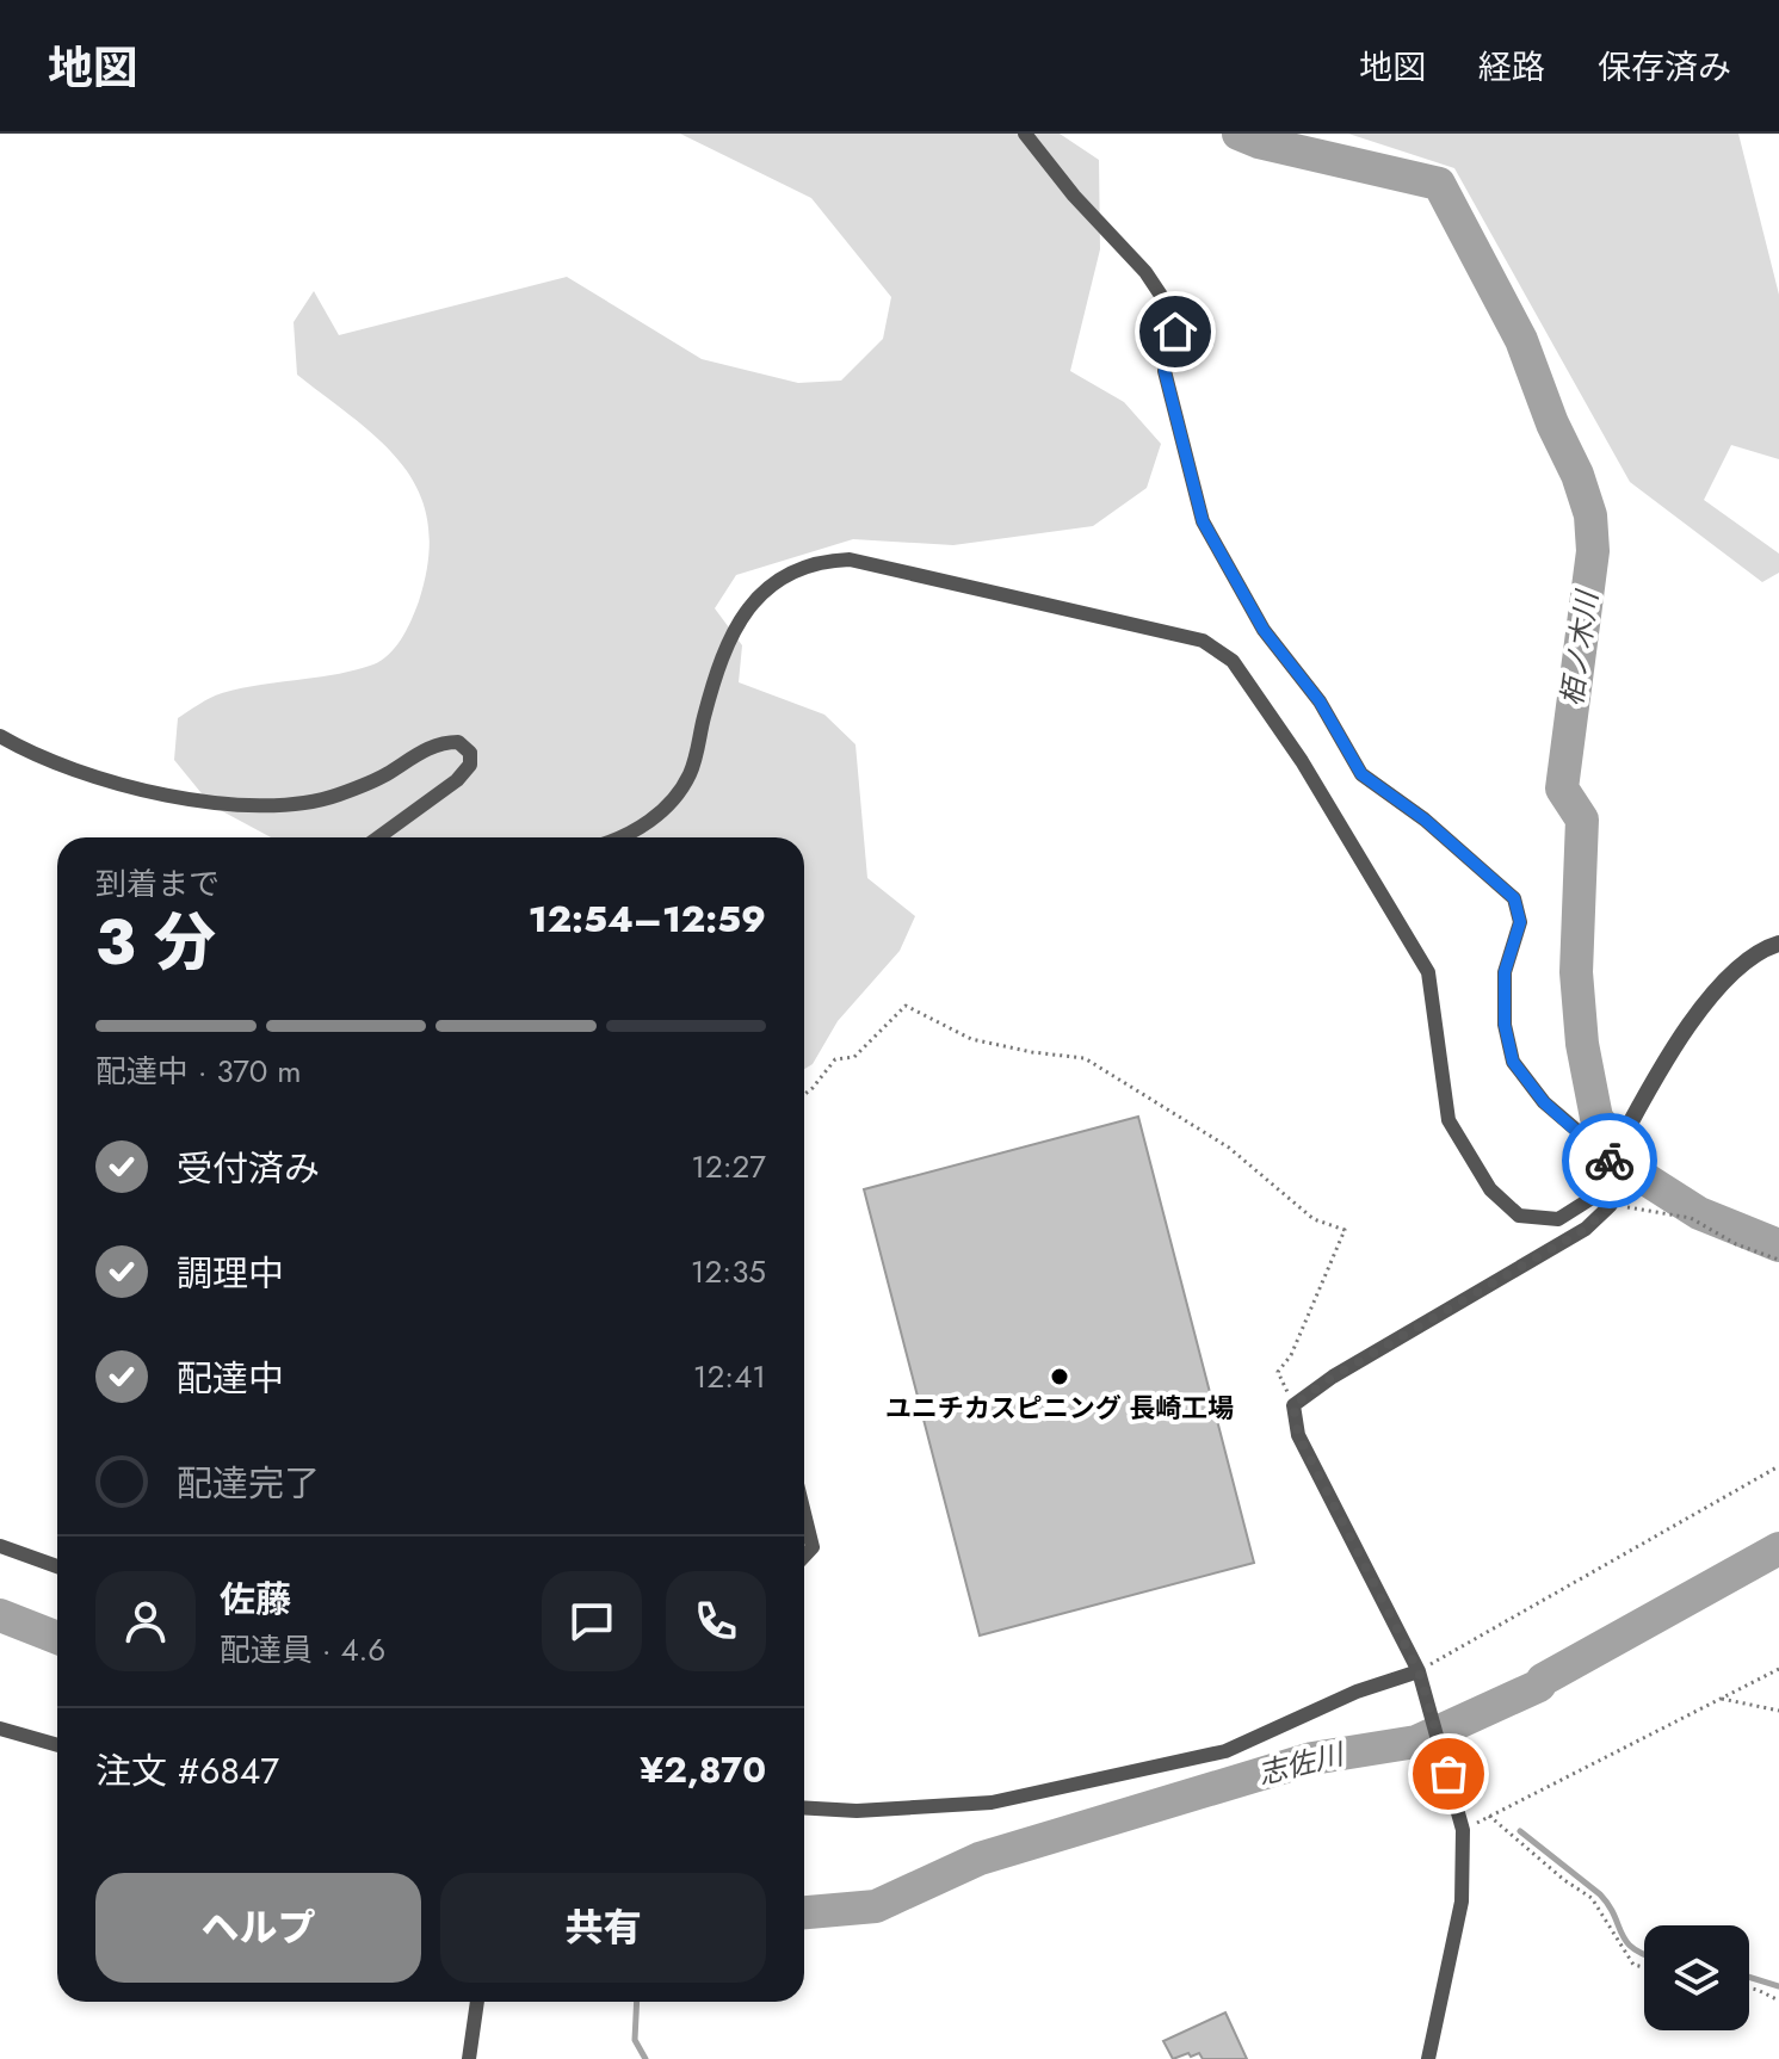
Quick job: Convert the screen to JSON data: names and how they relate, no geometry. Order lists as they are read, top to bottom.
{
  "water": ["栢ノ木川", "志佐川"],
  "places": ["ユニチカスピニング 長崎工場"],
  "page": {
    "header": "地図",
    "nav": ["地図", "経路", "保存済み"],
    "heading": ["3 分", "到着まで", "12:54–12:59"],
    "panel": [
      "佐藤",
      "配達員 · 4.6",
      "注文 #6847",
      "¥2,870"
    ],
    "bar": "配達中 · 370 m",
    "list": [
      ["受付済み", "12:27"],
      ["調理中", "12:35"],
      ["配達中", "12:41"],
      "配達完了"
    ],
    "buttons": ["ヘルプ", "共有"]
  }
}
